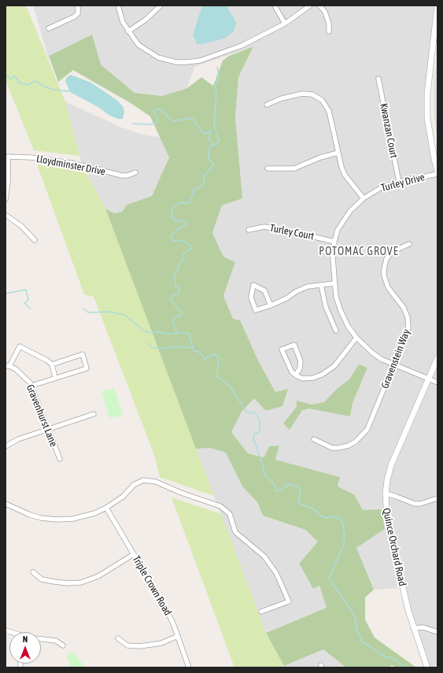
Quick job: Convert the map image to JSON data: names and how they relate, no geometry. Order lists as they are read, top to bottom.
{
  "streets": {
    "street": [
      "Kwanzan Court",
      "Lloydminster Drive",
      "Turley Drive",
      "Turley Court",
      "Gravenstein Way",
      "Gravenhurst Lane",
      "Quince Orchard Road",
      "Triple Crown Road"
    ]
  },
  "crossings": [
    ["Kwanzan Court", "Turley Drive"],
    ["Turley Drive", "Turley Court"],
    ["Turley Drive", "Gravenstein Way"],
    ["Turley Drive", "Quince Orchard Road"]
  ],
  "districts": ["POTOMAC GROVE"],
  "north": "top"
}
